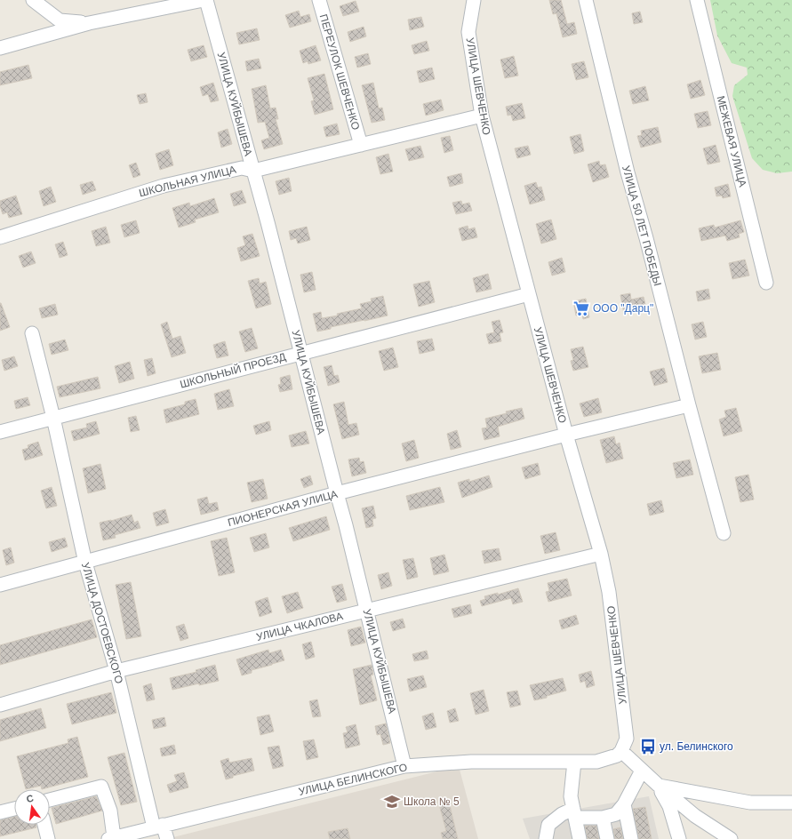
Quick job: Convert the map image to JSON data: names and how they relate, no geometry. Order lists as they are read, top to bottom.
{
  "streets": {
    "street": [
      "ПЕРЕУЛОК ШЕВЧЕНКО",
      "УЛИЦА ШЕВЧЕНКО",
      "УЛИЦА КУЙБЫШЕВА",
      "МЕЖЕВАЯ УЛИЦА",
      "ШКОЛЬНАЯ УЛИЦА",
      "УЛИЦА 50 ЛЕТ ПОБЕДЫ",
      "ШКОЛЬНЫЙ ПРОЕЗД",
      "ПИОНЕРСКАЯ УЛИЦА",
      "УЛИЦА ДОСТОЕВСКОГО",
      "УЛИЦА ЧКАЛОВА",
      "УЛИЦА БЕЛИНСКОГО"
    ]
  },
  "crossings": [
    ["ПЕРЕУЛОК ШЕВЧЕНКО", "ШКОЛЬНАЯ УЛИЦА"],
    ["УЛИЦА ШЕВЧЕНКО", "ШКОЛЬНАЯ УЛИЦА"],
    ["УЛИЦА ШЕВЧЕНКО", "ШКОЛЬНЫЙ ПРОЕЗД"],
    ["УЛИЦА ШЕВЧЕНКО", "ПИОНЕРСКАЯ УЛИЦА"],
    ["УЛИЦА ШЕВЧЕНКО", "УЛИЦА ЧКАЛОВА"],
    ["УЛИЦА ШЕВЧЕНКО", "УЛИЦА БЕЛИНСКОГО"],
    ["УЛИЦА КУЙБЫШЕВА", "ШКОЛЬНАЯ УЛИЦА"],
    ["УЛИЦА КУЙБЫШЕВА", "ШКОЛЬНЫЙ ПРОЕЗД"],
    ["УЛИЦА КУЙБЫШЕВА", "ПИОНЕРСКАЯ УЛИЦА"],
    ["УЛИЦА КУЙБЫШЕВА", "УЛИЦА ЧКАЛОВА"],
    ["УЛИЦА КУЙБЫШЕВА", "УЛИЦА БЕЛИНСКОГО"],
    ["УЛИЦА 50 ЛЕТ ПОБЕДЫ", "ПИОНЕРСКАЯ УЛИЦА"],
    ["ШКОЛЬНЫЙ ПРОЕЗД", "УЛИЦА ДОСТОЕВСКОГО"],
    ["ПИОНЕРСКАЯ УЛИЦА", "УЛИЦА ДОСТОЕВСКОГО"],
    ["УЛИЦА ДОСТОЕВСКОГО", "УЛИЦА ЧКАЛОВА"],
    ["УЛИЦА ДОСТОЕВСКОГО", "УЛИЦА БЕЛИНСКОГО"]
  ],
  "places": {
    "supermarket": ["ООО \"Дарц\""],
    "bus stop": ["ул. Белинского"],
    "school or university": ["Школа № 5"]
  },
  "north": "top"
}
